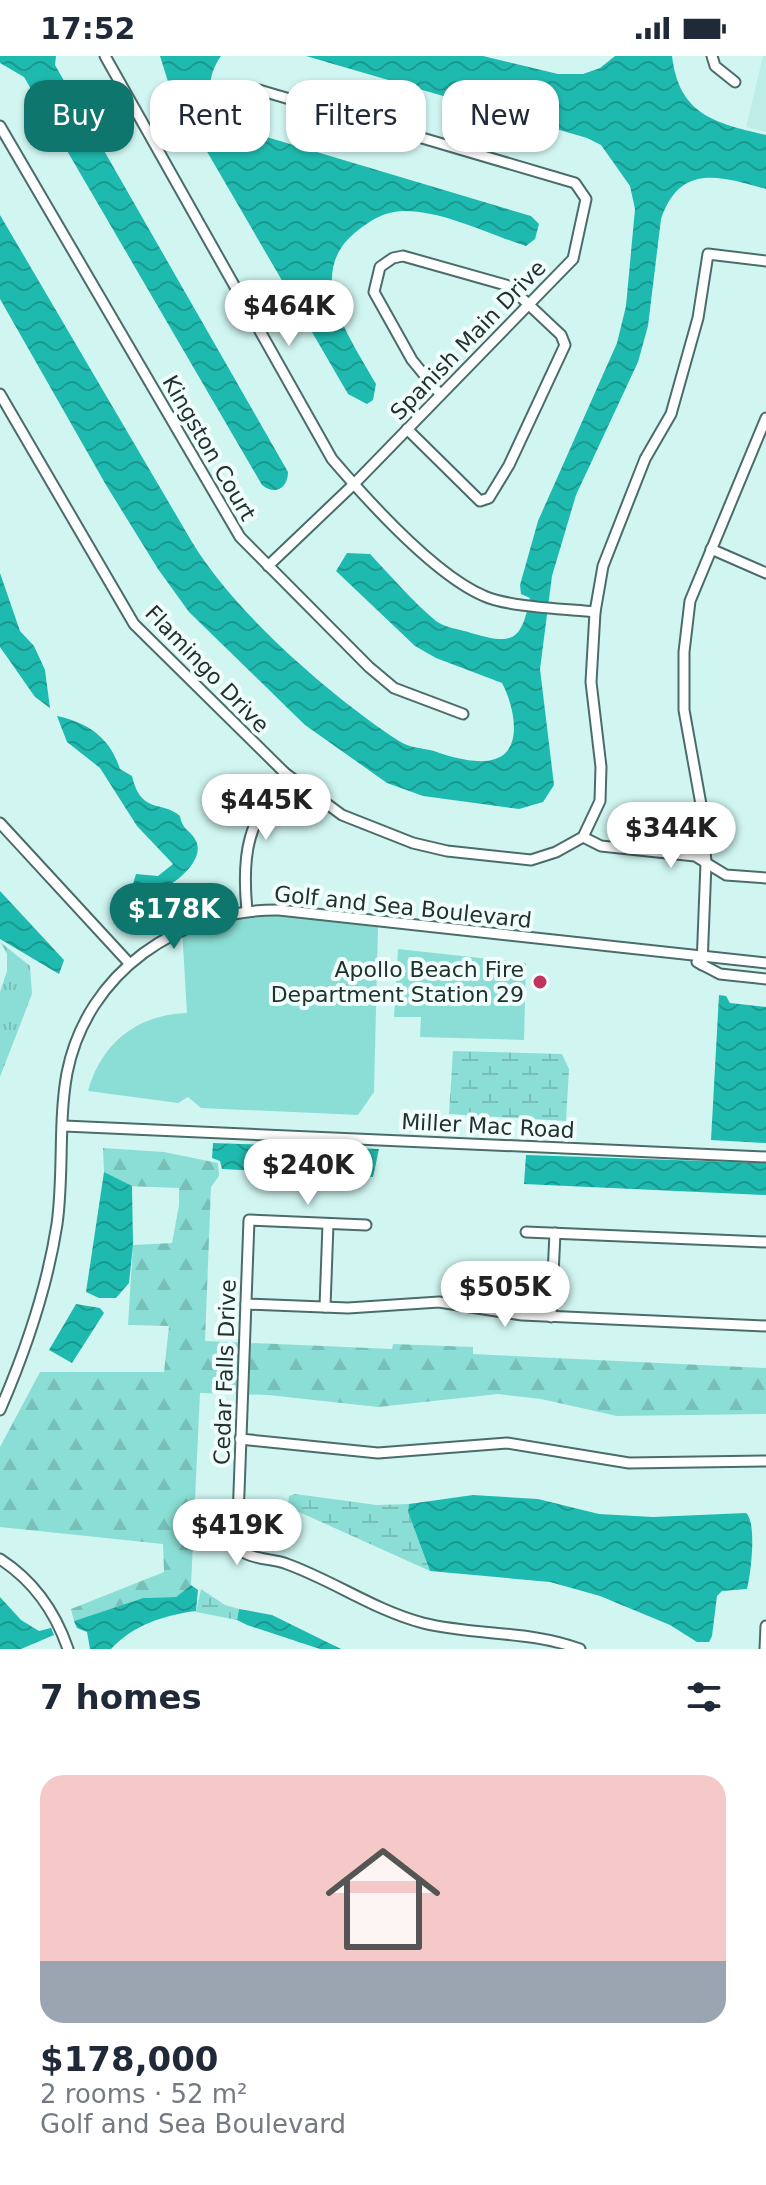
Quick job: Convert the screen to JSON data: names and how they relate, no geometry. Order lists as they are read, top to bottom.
{
  "streets": {
    "street": [
      "Spanish Main Drive",
      "Kingston Court",
      "Flamingo Drive",
      "Golf and Sea Boulevard",
      "Miller Mac Road",
      "Cedar Falls Drive"
    ]
  },
  "crossings": [
    ["Spanish Main Drive", "Kingston Court"],
    ["Golf and Sea Boulevard", "Miller Mac Road"]
  ],
  "places": ["Apollo Beach Fire Department Station 29"],
  "page": {
    "status": "17:52",
    "chip": [
      "Buy",
      "Rent",
      "Filters",
      "New"
    ],
    "price": [
      "$464K",
      "$445K",
      "$344K",
      "$178K",
      "$240K",
      "$505K",
      "$419K"
    ],
    "heading": "7 homes",
    "list": [
      {
        "name": "$178,000",
        "note": "2 rooms · 52 m² · Golf and Sea Boulevard"
      }
    ]
  }
}
